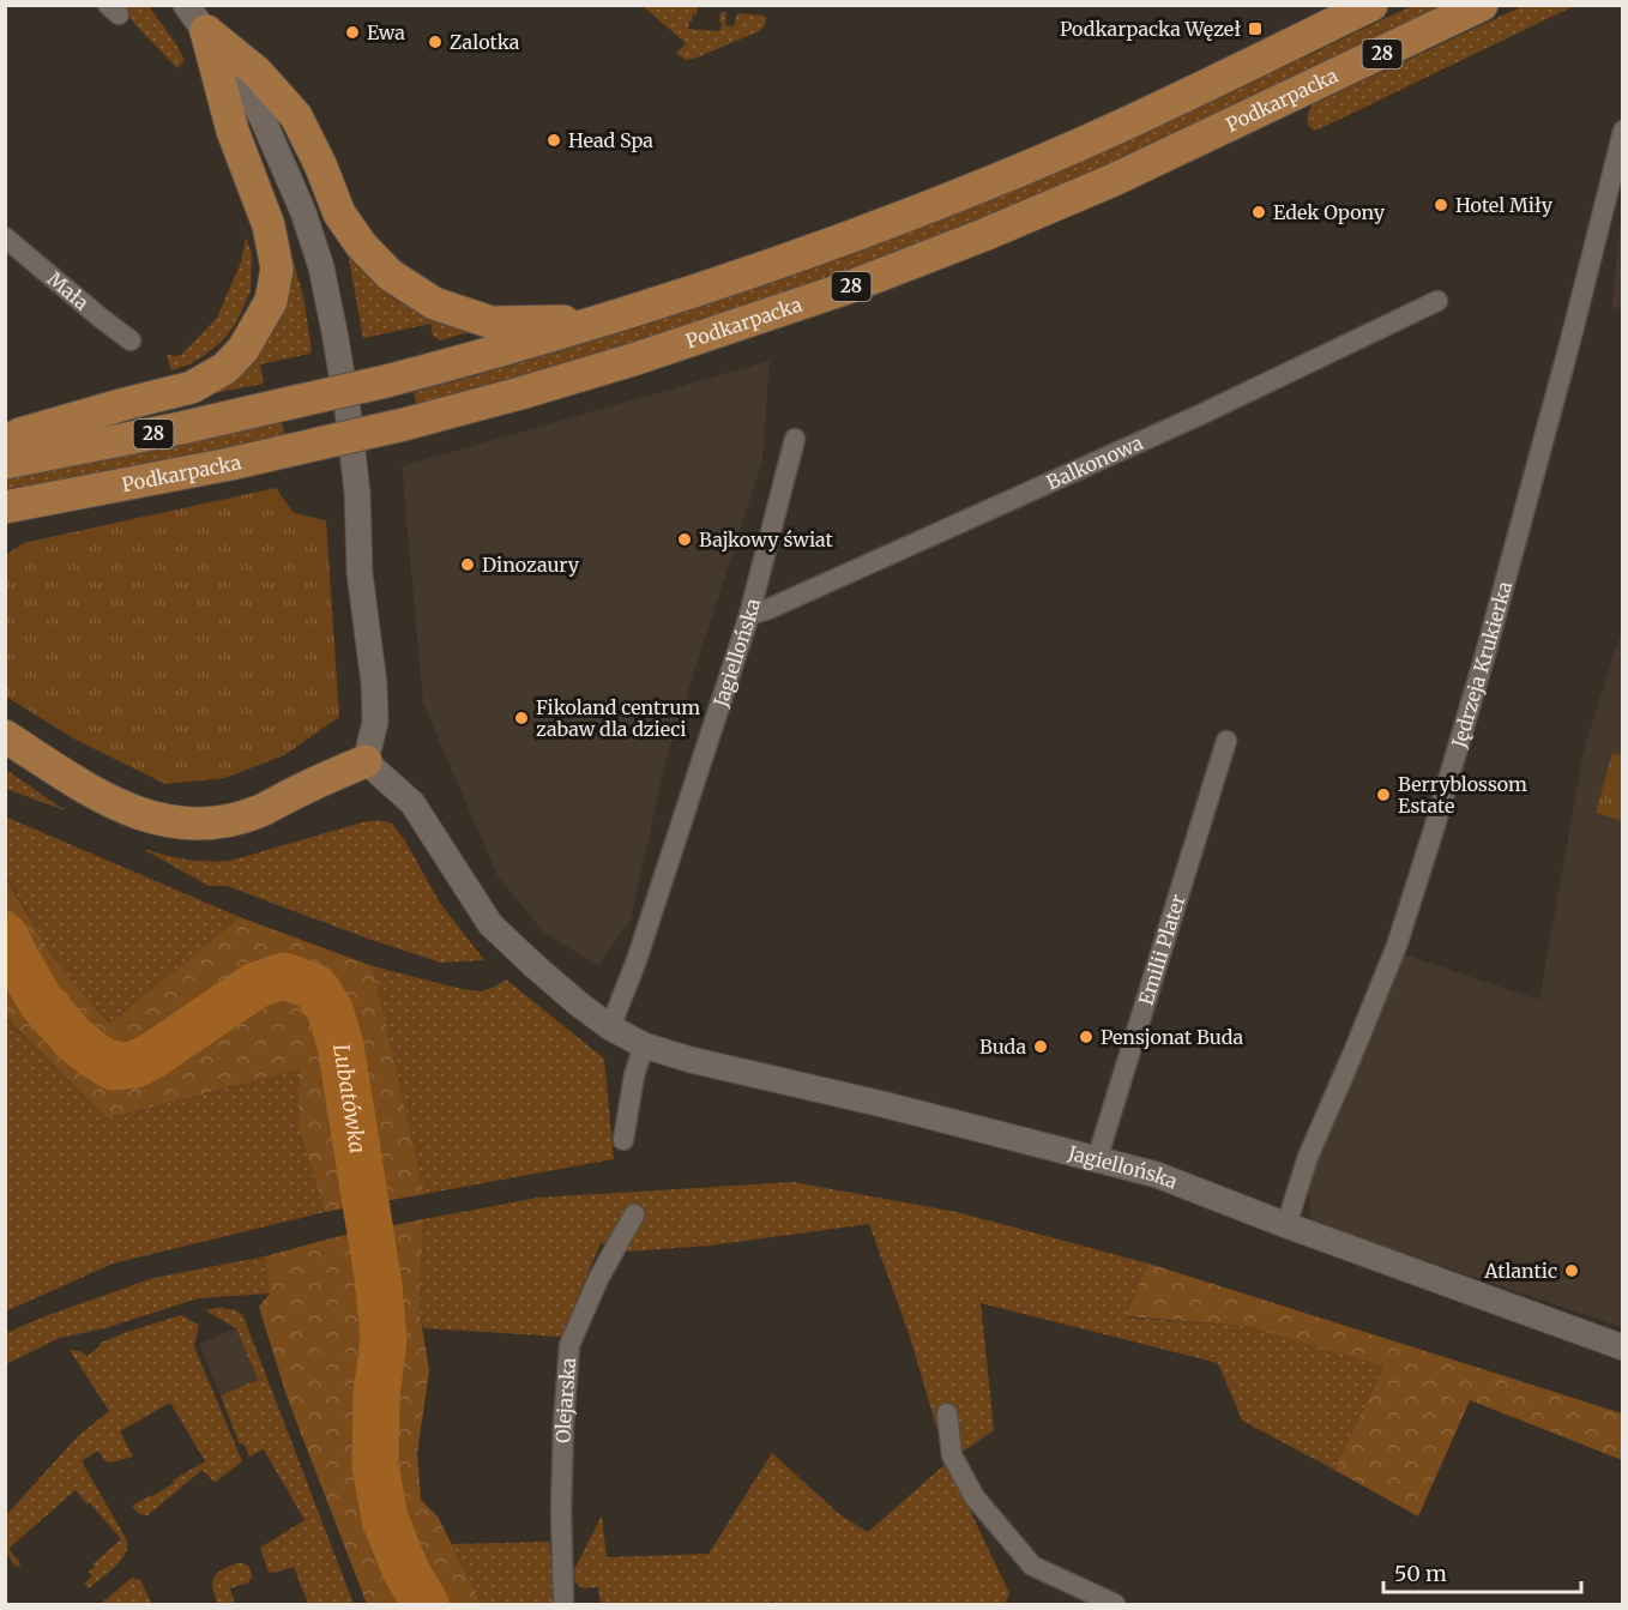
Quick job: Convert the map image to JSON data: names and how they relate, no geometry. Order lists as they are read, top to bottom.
{
  "streets": {
    "main road": ["28", "Podkarpacka"],
    "street": [
      "Mała",
      "Balkonowa",
      "Jagiellońska",
      "Jędrzeja Krukierka",
      "Emilii Plater",
      "Olejarska"
    ]
  },
  "crossings": [
    ["Balkonowa", "Jagiellońska"],
    ["Jagiellońska", "Jędrzeja Krukierka"],
    ["Jagiellońska", "Emilii Plater"]
  ],
  "water": ["Lubatówka"],
  "places": {
    "transit": ["Podkarpacka Węzeł"],
    "other": [
      "Ewa",
      "Zalotka",
      "Head Spa",
      "Hotel Miły",
      "Edek Opony",
      "Bajkowy świat",
      "Dinozaury",
      "Fikoland centrum zabaw dla dzieci",
      "Berryblossom Estate",
      "Pensjonat Buda",
      "Buda",
      "Atlantic"
    ]
  },
  "scale_bar": "50 m"
}
